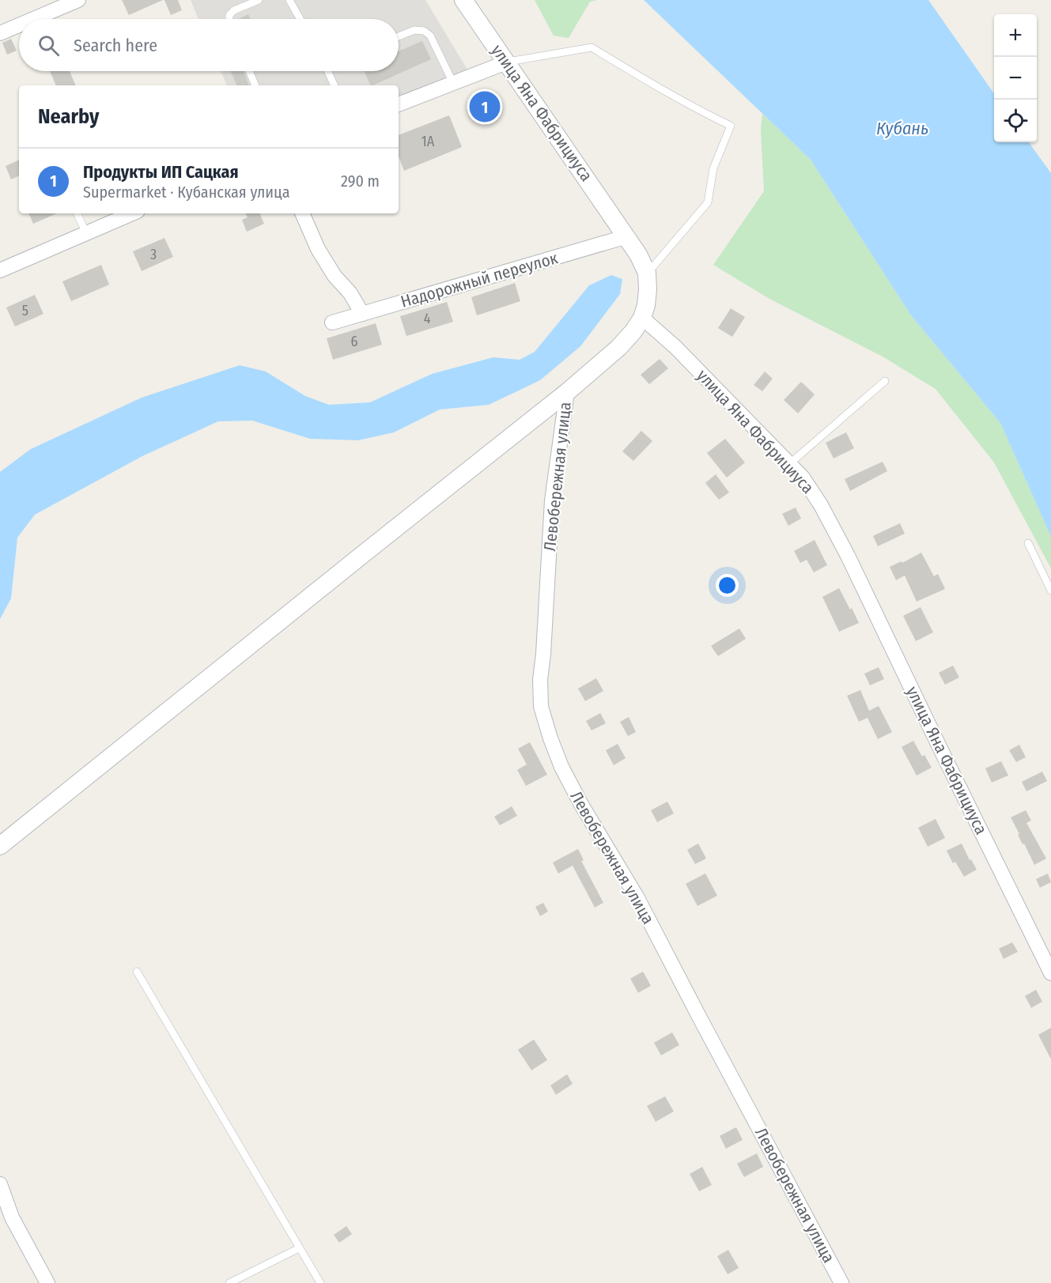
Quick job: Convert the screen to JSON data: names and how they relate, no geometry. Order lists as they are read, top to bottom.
{
  "streets": {
    "street": ["улица Яна Фабрициуса", "Надорожный переулок", "Левобережная улица"]
  },
  "crossings": [
    ["улица Яна Фабрициуса", "Надорожный переулок"]
  ],
  "water": ["Кубань"],
  "house_numbers": [
    "1А",
    "3",
    "5",
    "4",
    "6"
  ],
  "page": {
    "map_buttons": ["+", "−"],
    "search": "Search here",
    "heading": "Nearby",
    "pins": "1",
    "list": [
      {
        "mark": "1",
        "name": "Продукты ИП Сацкая",
        "note": "Supermarket · Кубанская улица",
        "value": "290 m"
      }
    ]
  }
}
